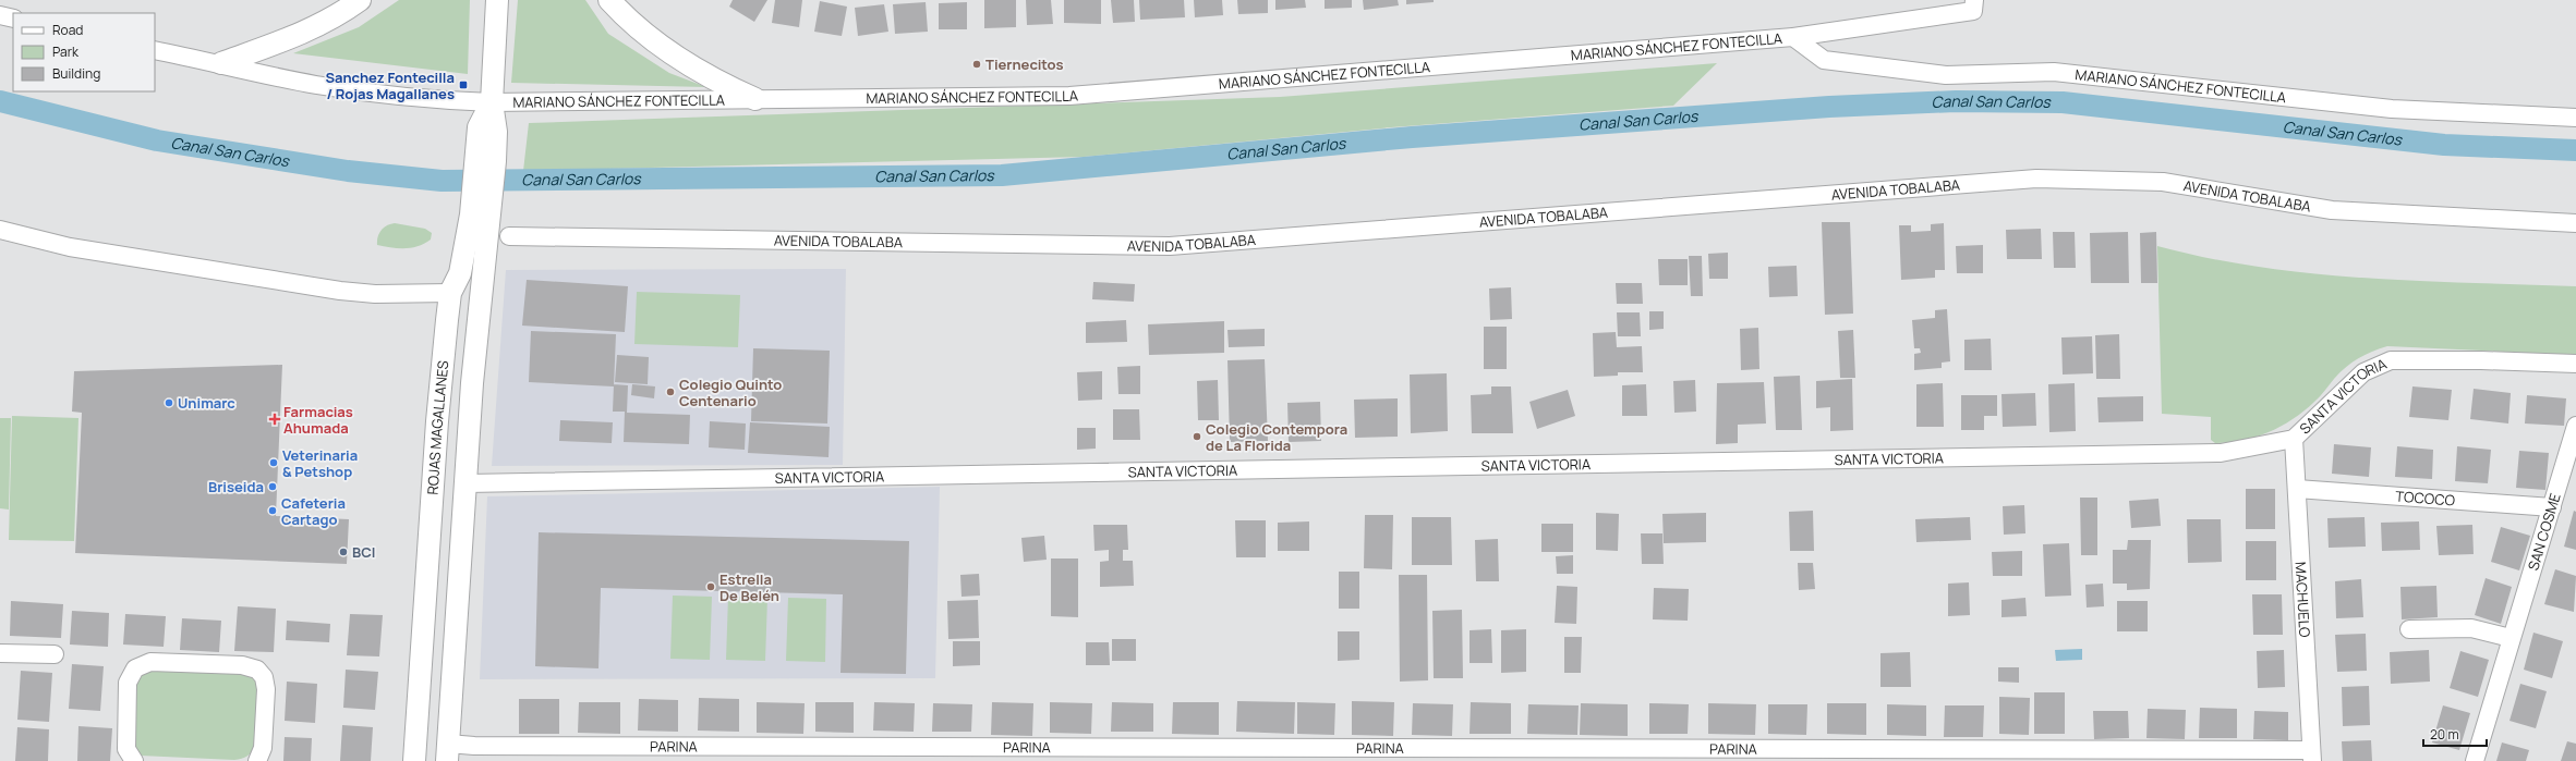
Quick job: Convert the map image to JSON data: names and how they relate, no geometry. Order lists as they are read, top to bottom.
{
  "streets": {
    "street": [
      "MARIANO SÁNCHEZ FONTECILLA",
      "AVENIDA TOBALABA",
      "SANTA VICTORIA",
      "ROJAS MAGALLANES",
      "TOCOCO",
      "SAN COSME",
      "MACHUELO",
      "PARINA"
    ]
  },
  "crossings": [
    ["MARIANO SÁNCHEZ FONTECILLA", "ROJAS MAGALLANES"],
    ["SANTA VICTORIA", "ROJAS MAGALLANES"],
    ["SANTA VICTORIA", "MACHUELO"],
    ["ROJAS MAGALLANES", "PARINA"],
    ["TOCOCO", "SAN COSME"],
    ["TOCOCO", "MACHUELO"],
    ["MACHUELO", "PARINA"]
  ],
  "water": ["Canal San Carlos"],
  "places": {
    "other": [
      "Tiernecitos",
      "Colegio Quinto Centenario",
      "Unimarc",
      "Colegio Contempora de La Florida",
      "Veterinaria & Petshop",
      "Briseida",
      "Cafeteria Cartago",
      "BCI",
      "Estrella De Belén"
    ],
    "transit": ["Sanchez Fontecilla / Rojas Magallanes"],
    "health": ["Farmacias Ahumada"]
  },
  "legend": ["Road", "Park", "Building"],
  "scale_bar": "20 m"
}
